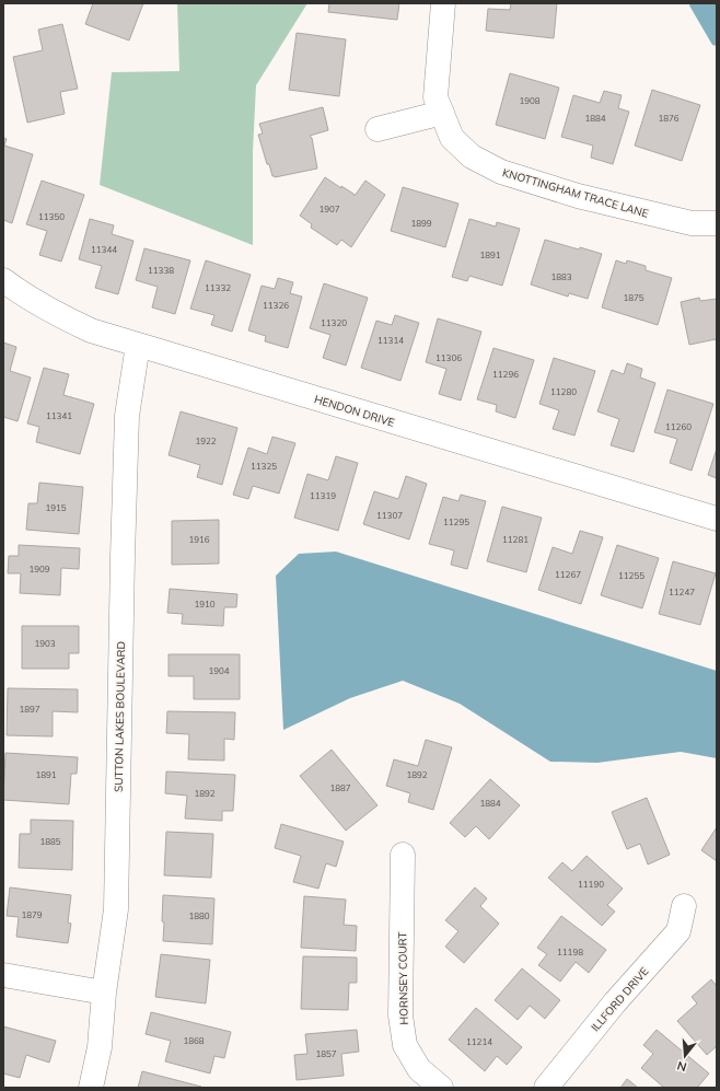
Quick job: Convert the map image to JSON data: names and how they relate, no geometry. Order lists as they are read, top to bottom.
{
  "streets": {
    "street": [
      "KNOTTINGHAM TRACE LANE",
      "HENDON DRIVE",
      "SUTTON LAKES BOULEVARD",
      "HORNSEY COURT",
      "ILLFORD DRIVE"
    ]
  },
  "crossings": [
    ["HENDON DRIVE", "SUTTON LAKES BOULEVARD"]
  ],
  "house_numbers": [
    "1908",
    "1884",
    "1876",
    "1907",
    "11350",
    "1899",
    "11344",
    "1891",
    "11338",
    "1883",
    "11332",
    "1875",
    "11326",
    "11320",
    "11314",
    "11306",
    "11296",
    "11280",
    "11341",
    "11260",
    "1922",
    "11325",
    "11319",
    "1915",
    "11307",
    "11295",
    "1916",
    "11281",
    "1909",
    "11267",
    "11255",
    "11247",
    "1910",
    "1903",
    "1904",
    "1897",
    "1891",
    "1892",
    "1887",
    "1892",
    "1884",
    "1885",
    "11190",
    "1879",
    "1880",
    "11198",
    "1868",
    "11214",
    "1857"
  ],
  "north": "bottom"
}
